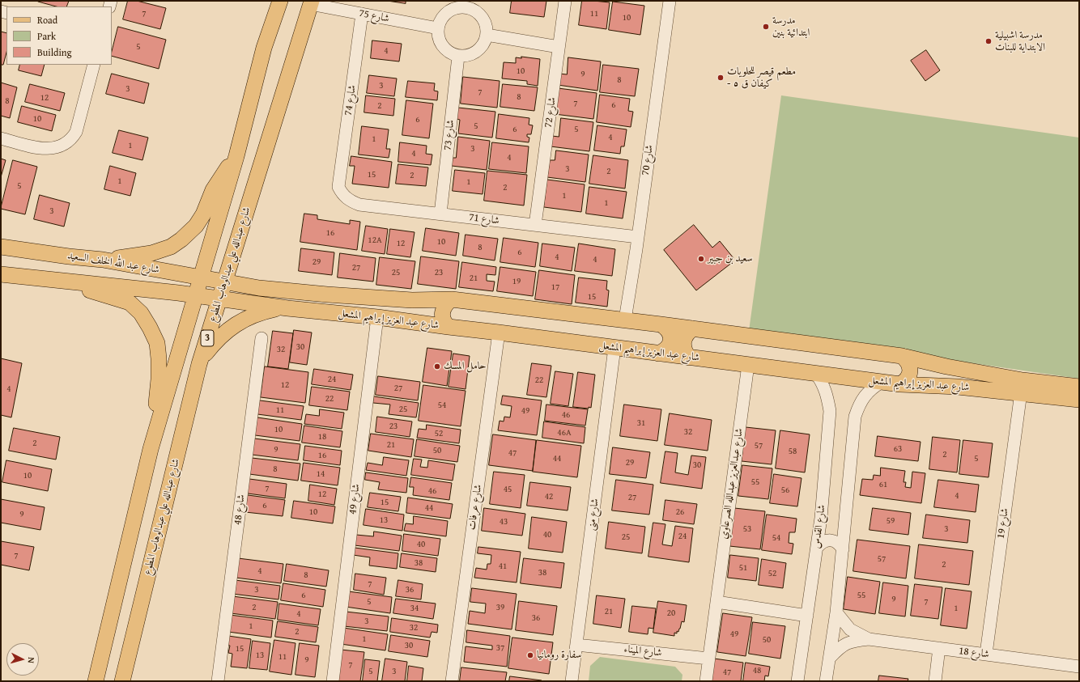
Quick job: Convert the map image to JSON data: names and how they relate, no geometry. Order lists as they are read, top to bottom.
{
  "streets": {
    "main road": [
      "شارع عبد الله الخلف السعيد",
      "شارع عبدالله علي عبدالوهاب المطوع",
      "شارع عبد العزيز إبراهيم المشعل",
      "3"
    ],
    "street": [
      "شارع 75",
      "شارع 74",
      "شارع 72",
      "شارع 73",
      "شارع 70",
      "شارع 71",
      "شارع عبدالعزيز عبدالله الصرعاوي",
      "شارع 49",
      "شارع عرفات",
      "شارع 48",
      "شارع منى",
      "شارع 19",
      "شارع القدس",
      "شارع الميناء",
      "شارع 18"
    ]
  },
  "crossings": [
    ["شارع 75", "شارع 74"],
    ["شارع 75", "شارع 73"],
    ["شارع 75", "شارع عبدالله علي عبدالوهاب المطوع"],
    ["شارع 74", "شارع 71"],
    ["شارع 72", "شارع 71"],
    ["شارع 73", "شارع 71"],
    ["شارع 70", "شارع 71"],
    ["شارع 70", "شارع عبد العزيز إبراهيم المشعل"],
    ["شارع عبد الله الخلف السعيد", "شارع عبدالله علي عبدالوهاب المطوع"],
    ["شارع عبد الله الخلف السعيد", "شارع عبد العزيز إبراهيم المشعل"],
    ["شارع عبد الله الخلف السعيد", "3"],
    ["شارع عبدالله علي عبدالوهاب المطوع", "شارع عبد العزيز إبراهيم المشعل"],
    ["شارع عبد العزيز إبراهيم المشعل", "شارع عبدالعزيز عبدالله الصرعاوي"],
    ["شارع عبد العزيز إبراهيم المشعل", "شارع 49"],
    ["شارع عبد العزيز إبراهيم المشعل", "شارع عرفات"],
    ["شارع عبد العزيز إبراهيم المشعل", "شارع منى"],
    ["شارع عبد العزيز إبراهيم المشعل", "شارع 19"],
    ["شارع عبد العزيز إبراهيم المشعل", "شارع القدس"],
    ["شارع عبدالعزيز عبدالله الصرعاوي", "شارع الميناء"],
    ["شارع منى", "شارع الميناء"],
    ["شارع 19", "شارع 18"]
  ],
  "places": [
    "مدرسة ابتدائية بنين",
    "مدرسة اشبيلية الابتداية للبنات",
    "مطعم قيصر للحلويات - كيفان ق ٥",
    "سعيد بن جبير",
    "حامل المسك",
    "سفارة رومانيا"
  ],
  "house_numbers": [
    "7",
    "11",
    "10",
    "5",
    "4",
    "10",
    "9",
    "8",
    "3",
    "3",
    "7",
    "8",
    "12",
    "8",
    "7",
    "6",
    "2",
    "10",
    "6",
    "5",
    "6",
    "5",
    "4",
    "1",
    "1",
    "3",
    "4",
    "4",
    "3",
    "2",
    "15",
    "2",
    "1",
    "1",
    "5",
    "2",
    "1",
    "1",
    "3",
    "16",
    "12A",
    "10",
    "12",
    "8",
    "6",
    "4",
    "4",
    "29",
    "27",
    "25",
    "23",
    "21",
    "19",
    "17",
    "15",
    "30",
    "32",
    "24",
    "22",
    "12",
    "27",
    "4",
    "22",
    "54",
    "25",
    "11",
    "49",
    "46",
    "31",
    "23",
    "10",
    "32",
    "46A",
    "52",
    "18",
    "2",
    "21",
    "57",
    "63",
    "9",
    "50",
    "58",
    "47",
    "2",
    "16",
    "44",
    "5",
    "29",
    "30",
    "8",
    "14",
    "10",
    "55",
    "61",
    "7",
    "45",
    "56",
    "46",
    "12",
    "4",
    "42",
    "27",
    "15",
    "6",
    "44",
    "10",
    "26",
    "9",
    "13",
    "59",
    "43",
    "53",
    "3",
    "40",
    "24",
    "25",
    "54",
    "40",
    "7",
    "57",
    "38",
    "2",
    "41",
    "51",
    "4",
    "38",
    "52",
    "8",
    "7",
    "3",
    "36",
    "6",
    "55",
    "9",
    "5",
    "7",
    "2",
    "39",
    "34",
    "1",
    "21",
    "20",
    "4",
    "36",
    "3",
    "1",
    "32",
    "2",
    "49",
    "1",
    "50",
    "30",
    "37",
    "15",
    "13",
    "11",
    "9",
    "7",
    "48",
    "5",
    "3",
    "47"
  ],
  "legend": ["Road", "Park", "Building"],
  "north": "right"
}
